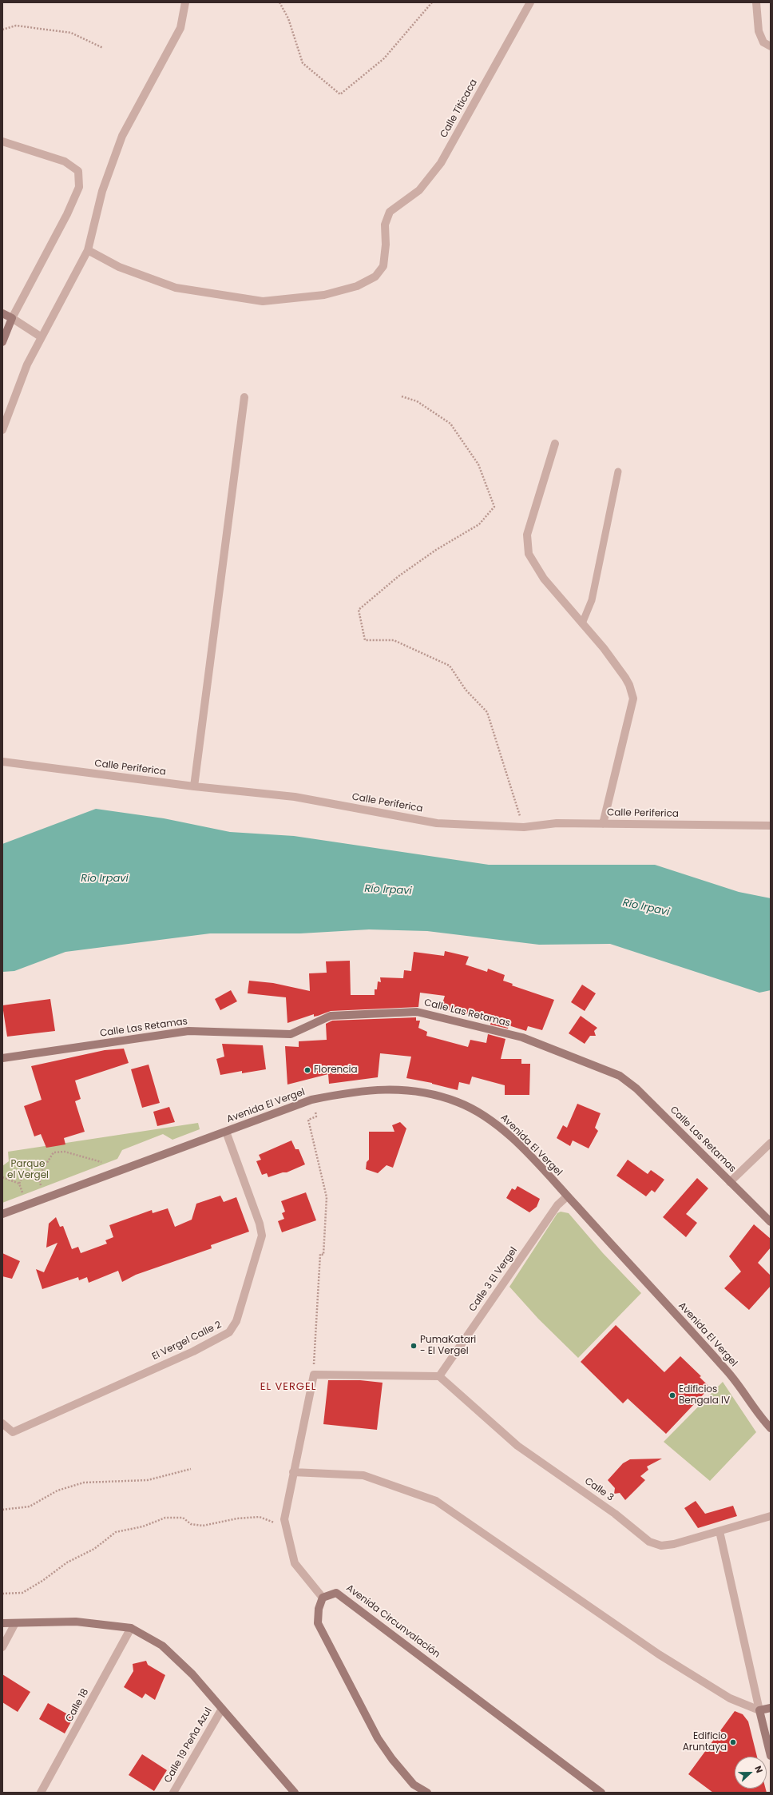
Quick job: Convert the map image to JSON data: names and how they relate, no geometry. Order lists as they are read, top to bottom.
{
  "streets": {
    "street": [
      "Calle Titicaca",
      "Calle Periferica",
      "Calle Las Retamas",
      "Avenida El Vergel",
      "Calle 3 El Vergel",
      "El Vergel Calle 2",
      "Calle 3",
      "Avenida Circunvalación",
      "Calle 18",
      "Calle 19 Peña Azul"
    ]
  },
  "crossings": [
    ["Avenida El Vergel", "Calle 3 El Vergel"],
    ["Avenida El Vergel", "El Vergel Calle 2"],
    ["Calle 3 El Vergel", "Calle 3"]
  ],
  "districts": ["EL VERGEL"],
  "water": ["Río Irpavi"],
  "parks": ["Parque el Vergel"],
  "places": [
    "Florencia",
    "PumaKatari - El Vergel",
    "Edificios Bengala IV",
    "Edificio Aruntaya"
  ],
  "north": "right"
}
